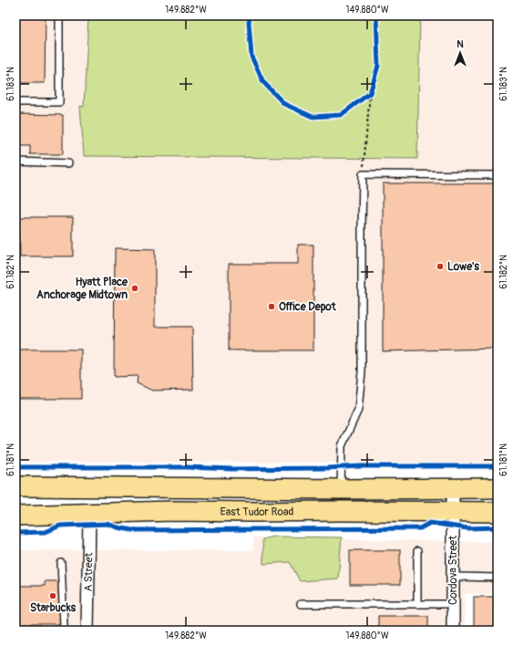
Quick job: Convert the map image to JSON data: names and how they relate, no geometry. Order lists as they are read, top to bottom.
{
  "streets": {
    "main road": ["East Tudor Road"],
    "street": ["Cordova Street", "A Street"]
  },
  "crossings": [
    ["East Tudor Road", "Cordova Street"],
    ["East Tudor Road", "A Street"]
  ],
  "places": [
    "Lowe's",
    "Hyatt Place Anchorage Midtown",
    "Office Depot",
    "Starbucks"
  ],
  "north": "top",
  "coordinates": [
    "149.882°W",
    "149.880°W",
    "61.183°N",
    "61.182°N",
    "61.181°N"
  ]
}
